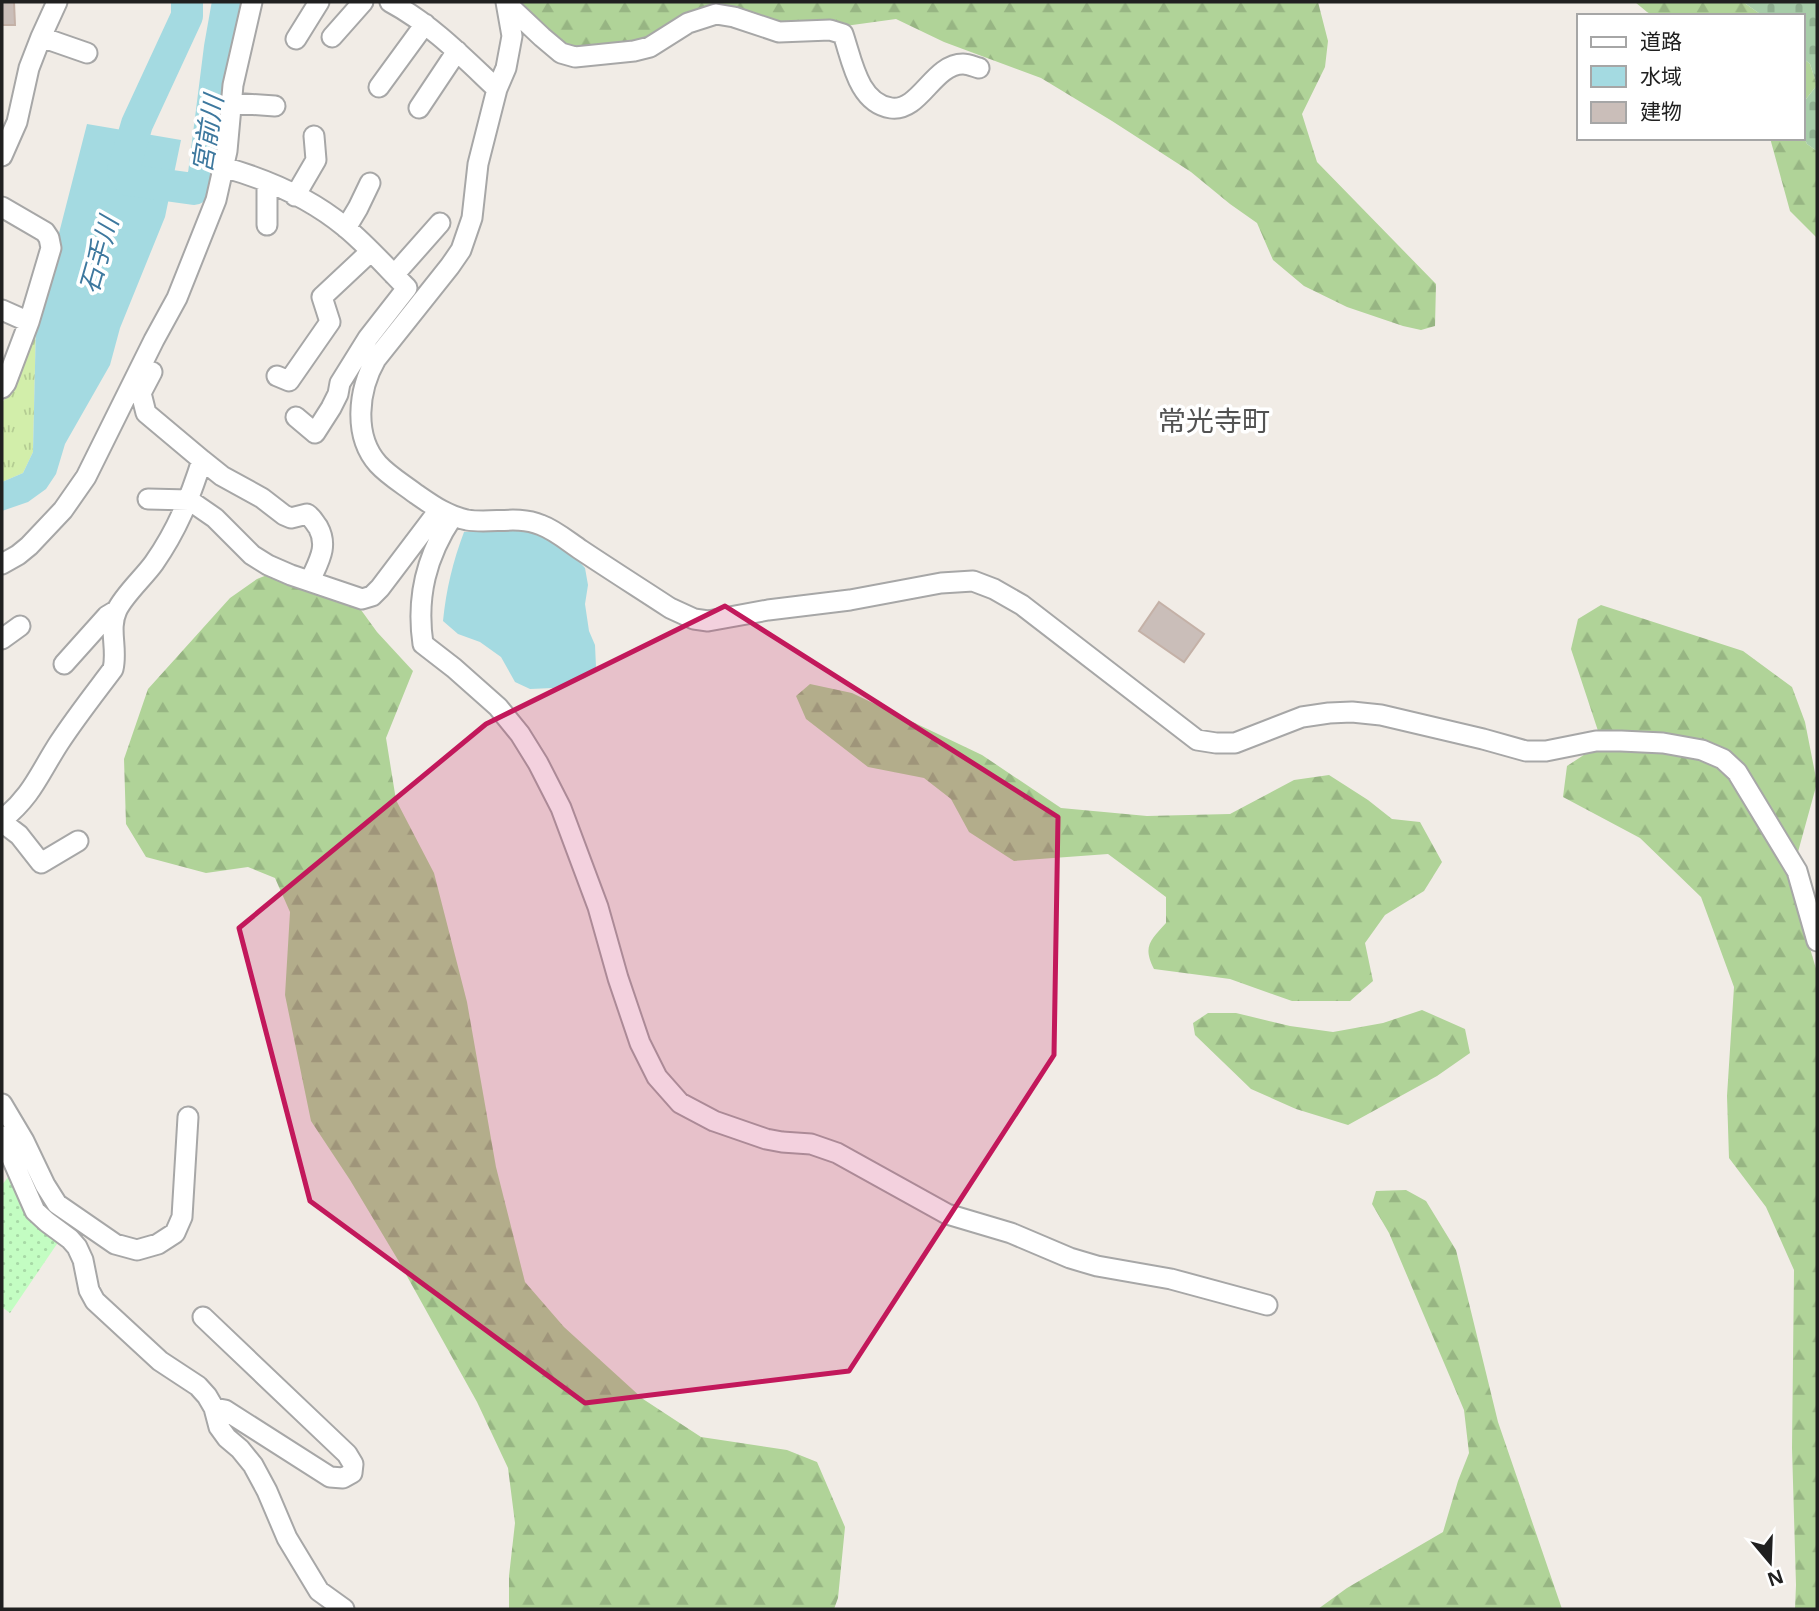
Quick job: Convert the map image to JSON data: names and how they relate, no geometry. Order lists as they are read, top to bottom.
{
  "districts": ["常光寺町"],
  "water": ["宮前川", "石手川"],
  "legend": ["道路", "水域", "建物"],
  "north": "bottom"
}
